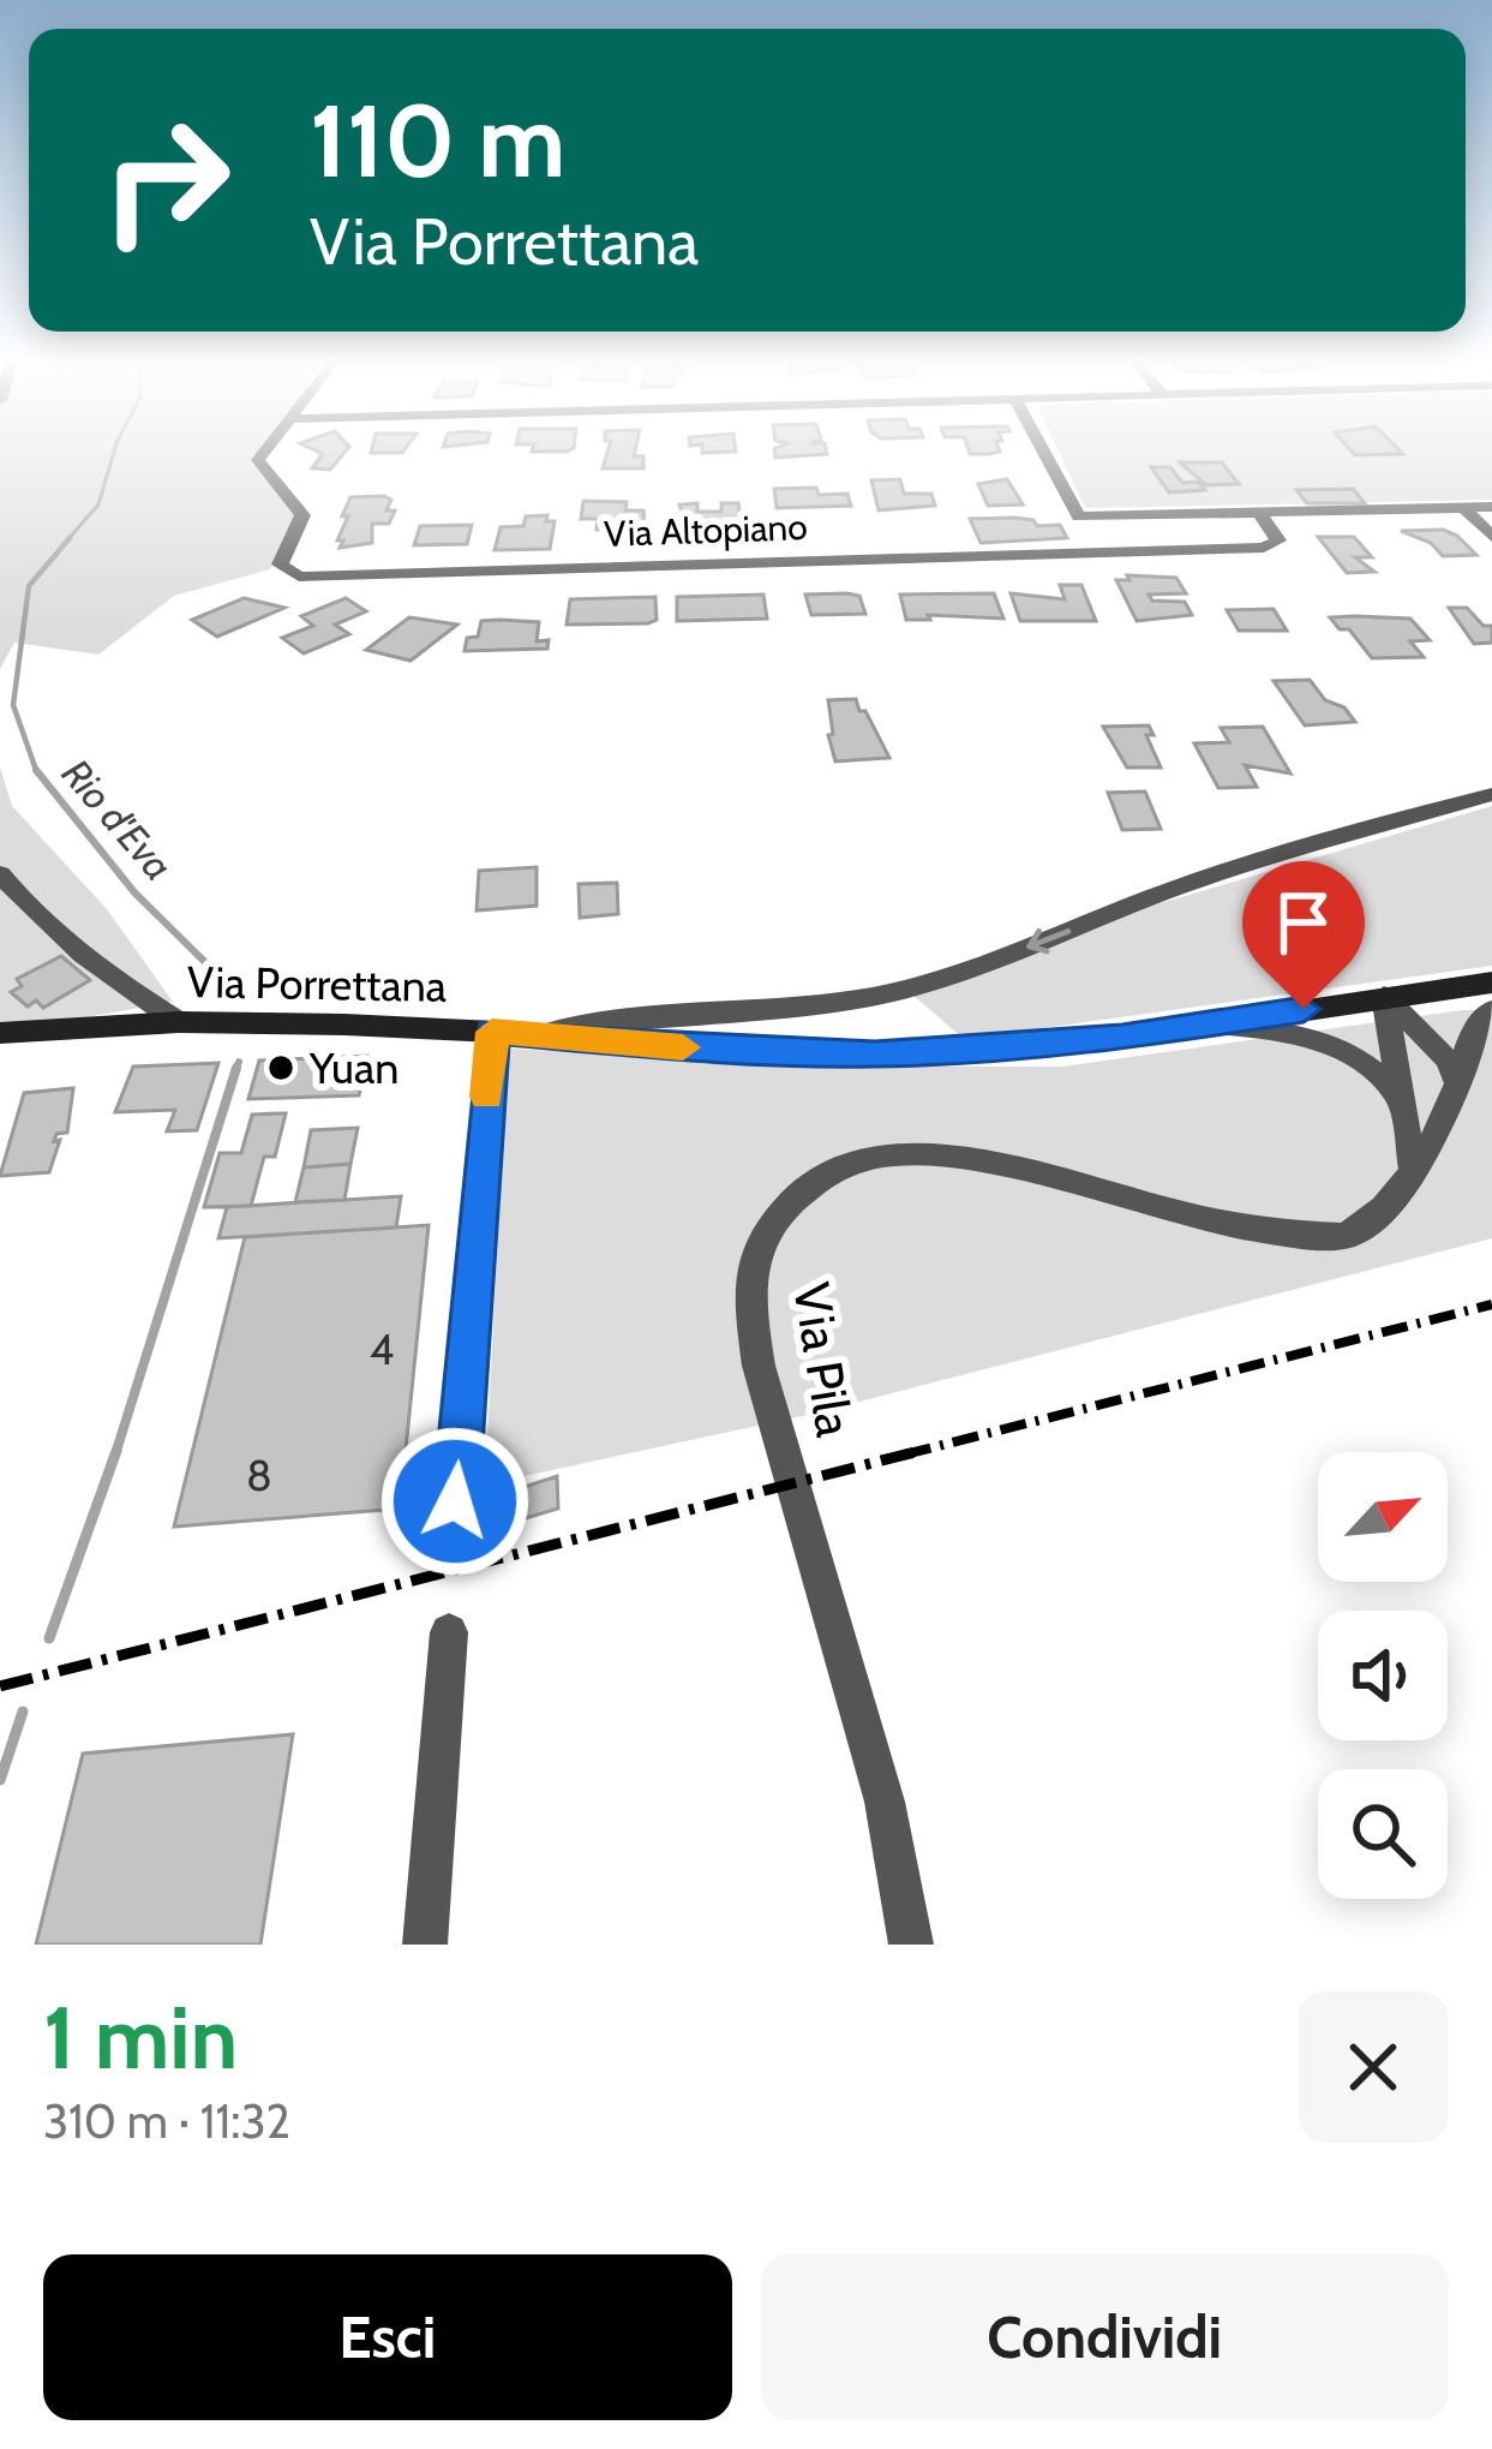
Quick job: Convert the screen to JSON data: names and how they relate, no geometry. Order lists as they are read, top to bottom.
{
  "streets": {
    "main road": ["Via Porrettana"],
    "street": ["Via Altopiano", "Via Pila"]
  },
  "water": ["Rio d'Eva"],
  "places": ["Yuan"],
  "house_numbers": ["4", "8"],
  "north": "top right",
  "page": {
    "turn": ["110 m", "Via Porrettana"],
    "heading": ["1 min", "310 m · 11:32"],
    "buttons": ["Esci", "Condividi"]
  }
}
